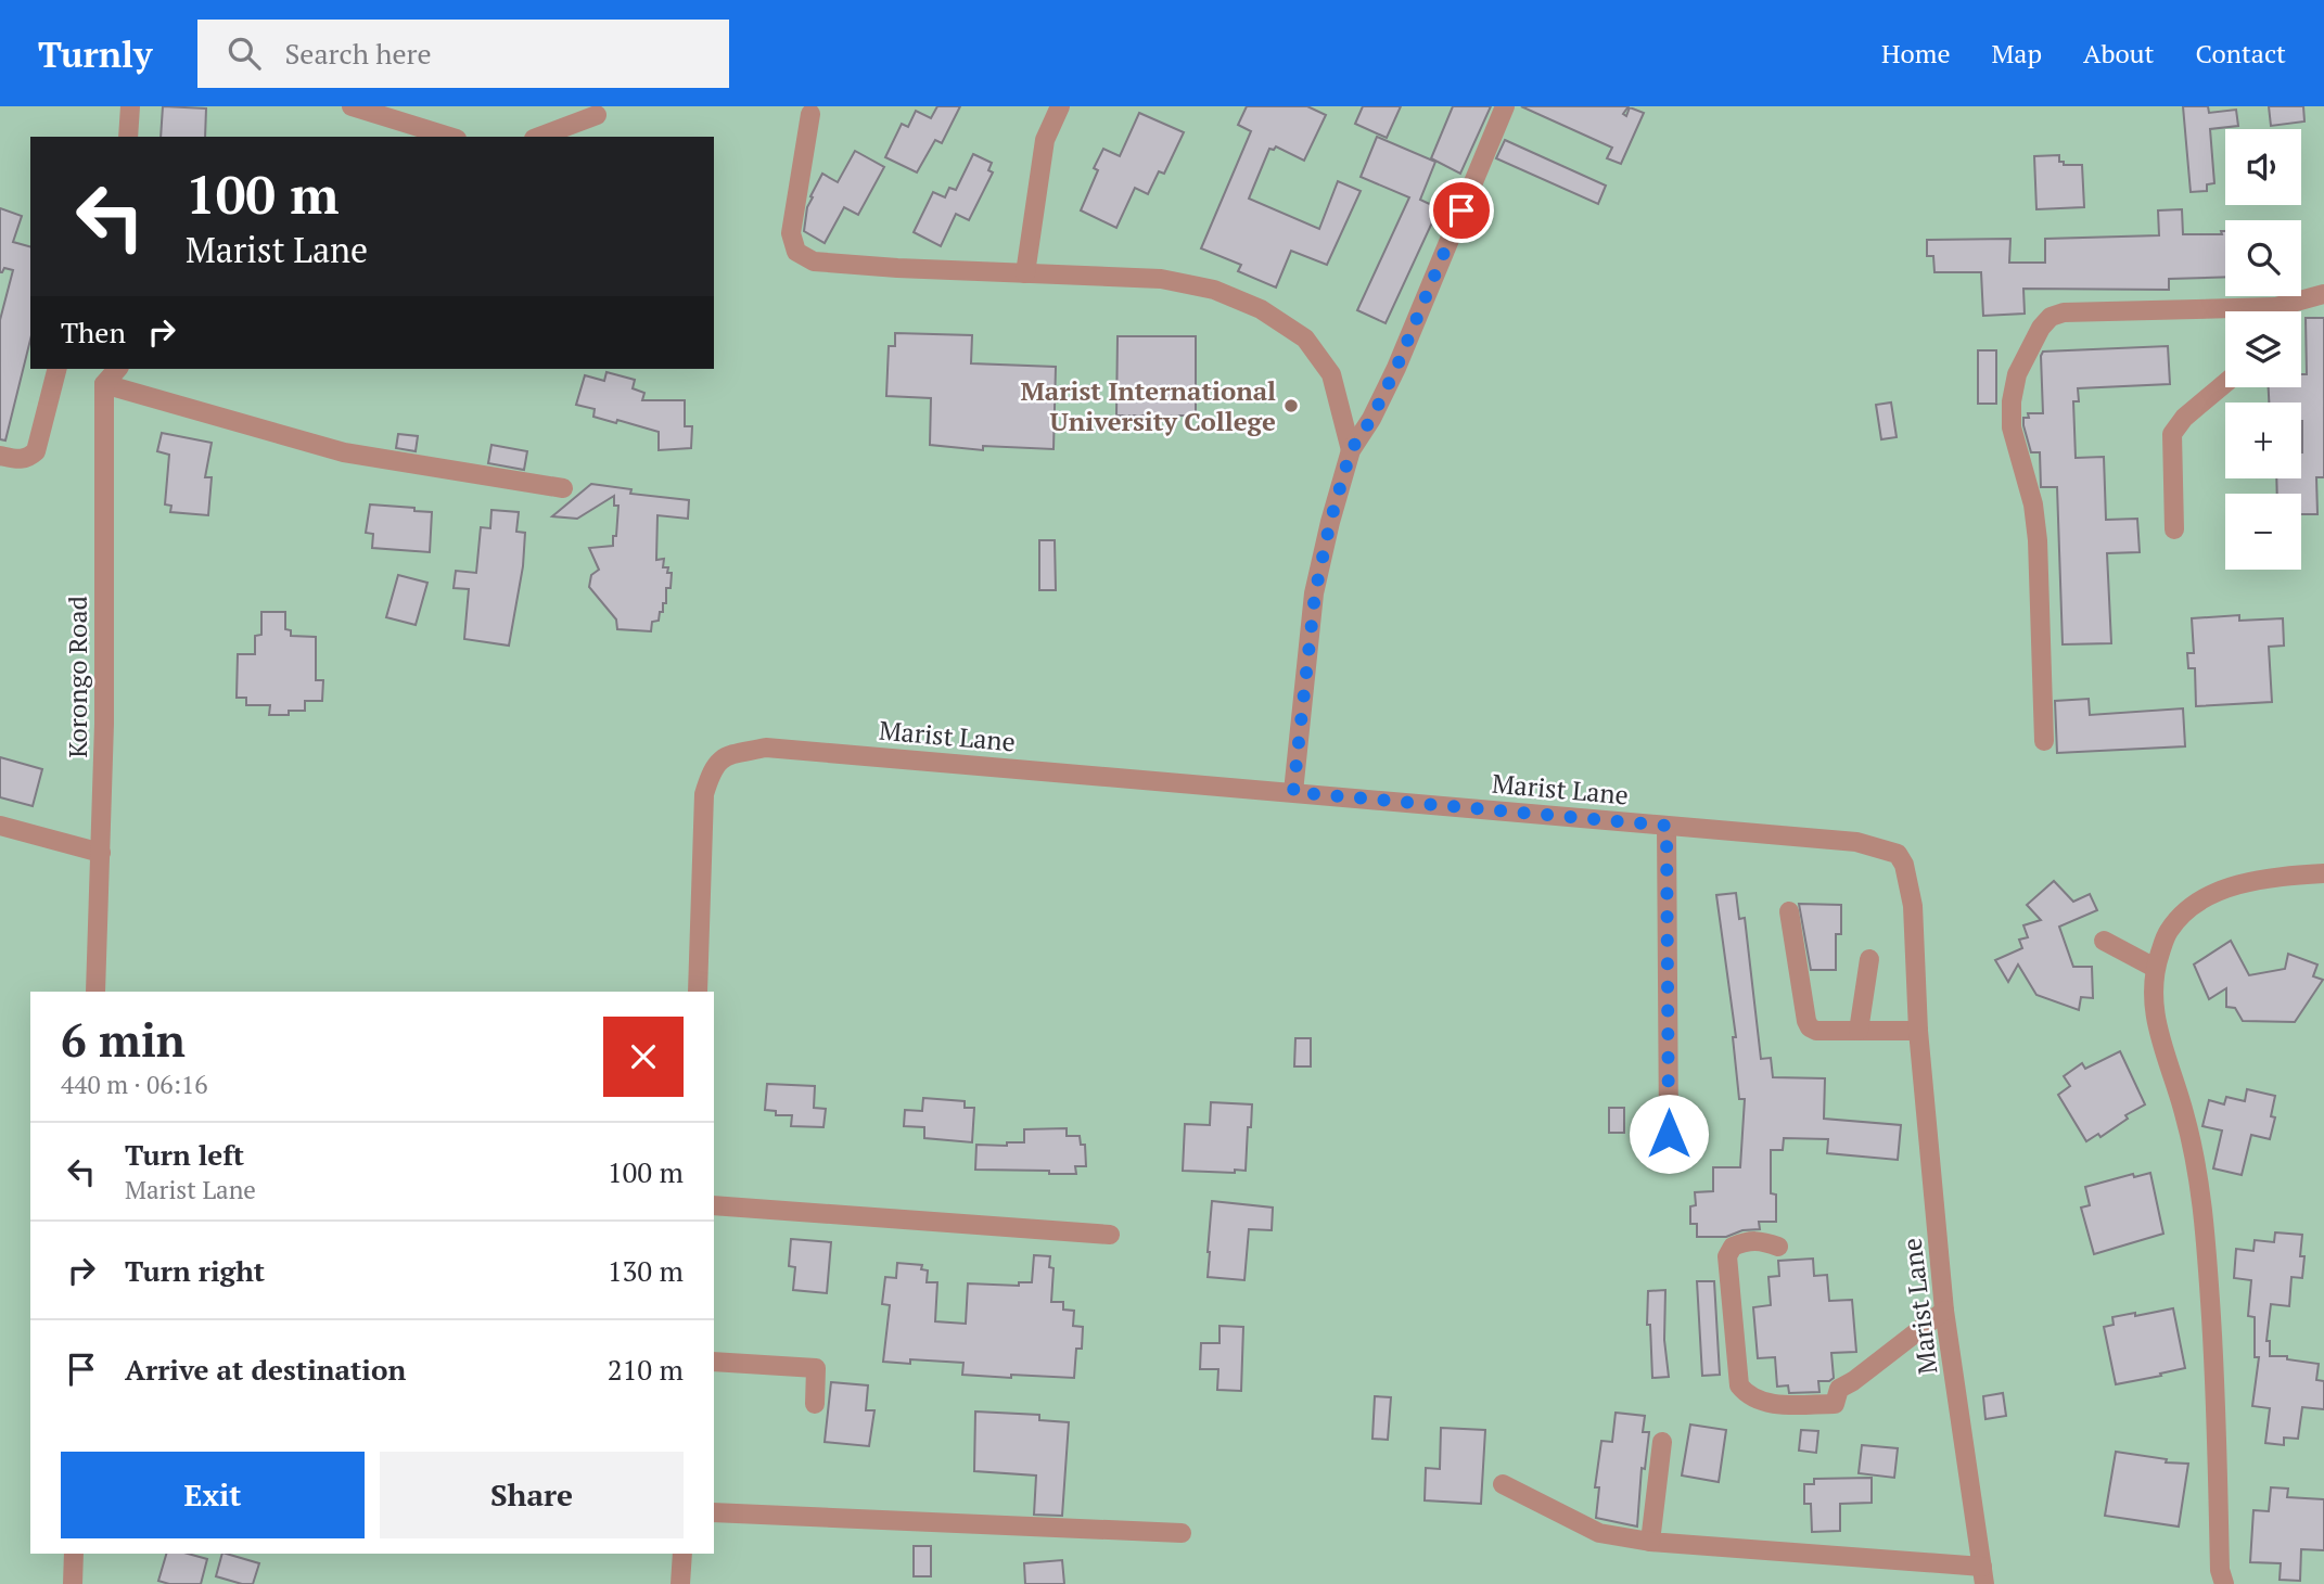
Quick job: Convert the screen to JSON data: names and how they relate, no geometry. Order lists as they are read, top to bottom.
{
  "streets": {
    "street": ["Korongo Road", "Marist Lane"]
  },
  "places": ["Marist International University College"],
  "page": {
    "header": "Turnly",
    "search": "Search here",
    "nav": [
      "Home",
      "Map",
      "About",
      "Contact"
    ],
    "map_buttons": ["+", "−"],
    "turn": ["100 m", "Marist Lane"],
    "then": "Then",
    "heading": ["6 min", "440 m · 06:16"],
    "list": [
      {
        "name": "Turn left",
        "note": "Marist Lane",
        "value": "100 m"
      },
      {
        "name": "Turn right",
        "value": "130 m"
      },
      {
        "name": "Arrive at destination",
        "value": "210 m"
      }
    ],
    "buttons": ["Exit", "Share"]
  }
}
